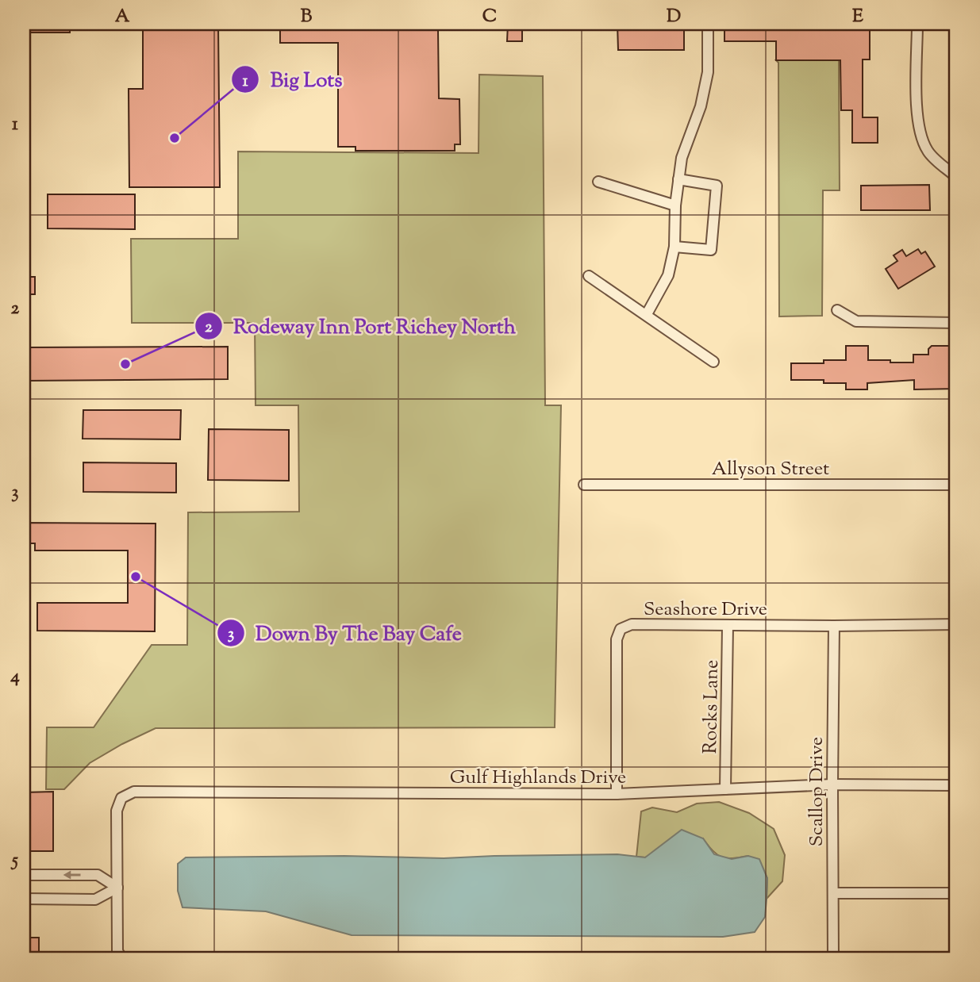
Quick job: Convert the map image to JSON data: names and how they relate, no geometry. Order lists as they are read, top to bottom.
{
  "streets": {
    "street": [
      "Allyson Street",
      "Seashore Drive",
      "Rocks Lane",
      "Gulf Highlands Drive",
      "Scallop Drive"
    ]
  },
  "crossings": [
    ["Seashore Drive", "Rocks Lane"],
    ["Seashore Drive", "Gulf Highlands Drive"],
    ["Seashore Drive", "Scallop Drive"],
    ["Rocks Lane", "Gulf Highlands Drive"],
    ["Gulf Highlands Drive", "Scallop Drive"]
  ],
  "places": ["Big Lots", "Rodeway Inn Port Richey North", "Down By The Bay Cafe"],
  "grid": {
    "columns": [
      "A",
      "B",
      "C",
      "D",
      "E"
    ],
    "rows": [
      "1",
      "2",
      "3",
      "4",
      "5"
    ]
  }
}
